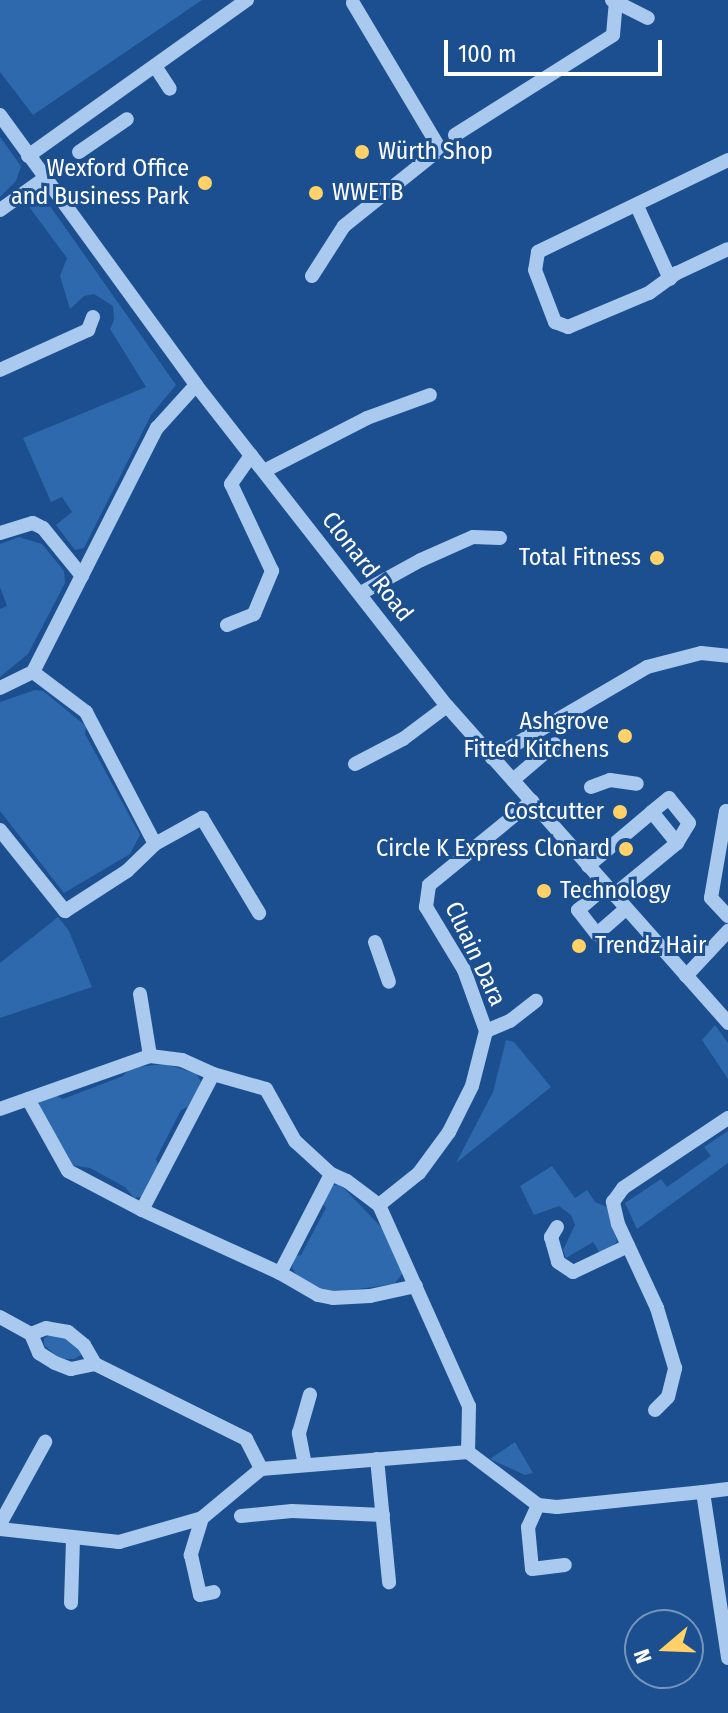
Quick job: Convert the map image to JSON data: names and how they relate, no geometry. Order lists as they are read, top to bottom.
{
  "streets": {
    "street": ["Clonard Road", "Cluain Dara"]
  },
  "crossings": [
    ["Clonard Road", "Cluain Dara"]
  ],
  "places": [
    "Würth Shop",
    "Wexford Office and Business Park",
    "WWETB",
    "Total Fitness",
    "Ashgrove Fitted Kitchens",
    "Costcutter",
    "Circle K Express Clonard",
    "Technology",
    "Trendz Hair"
  ],
  "scale_bar": "100 m",
  "north": "left"
}
